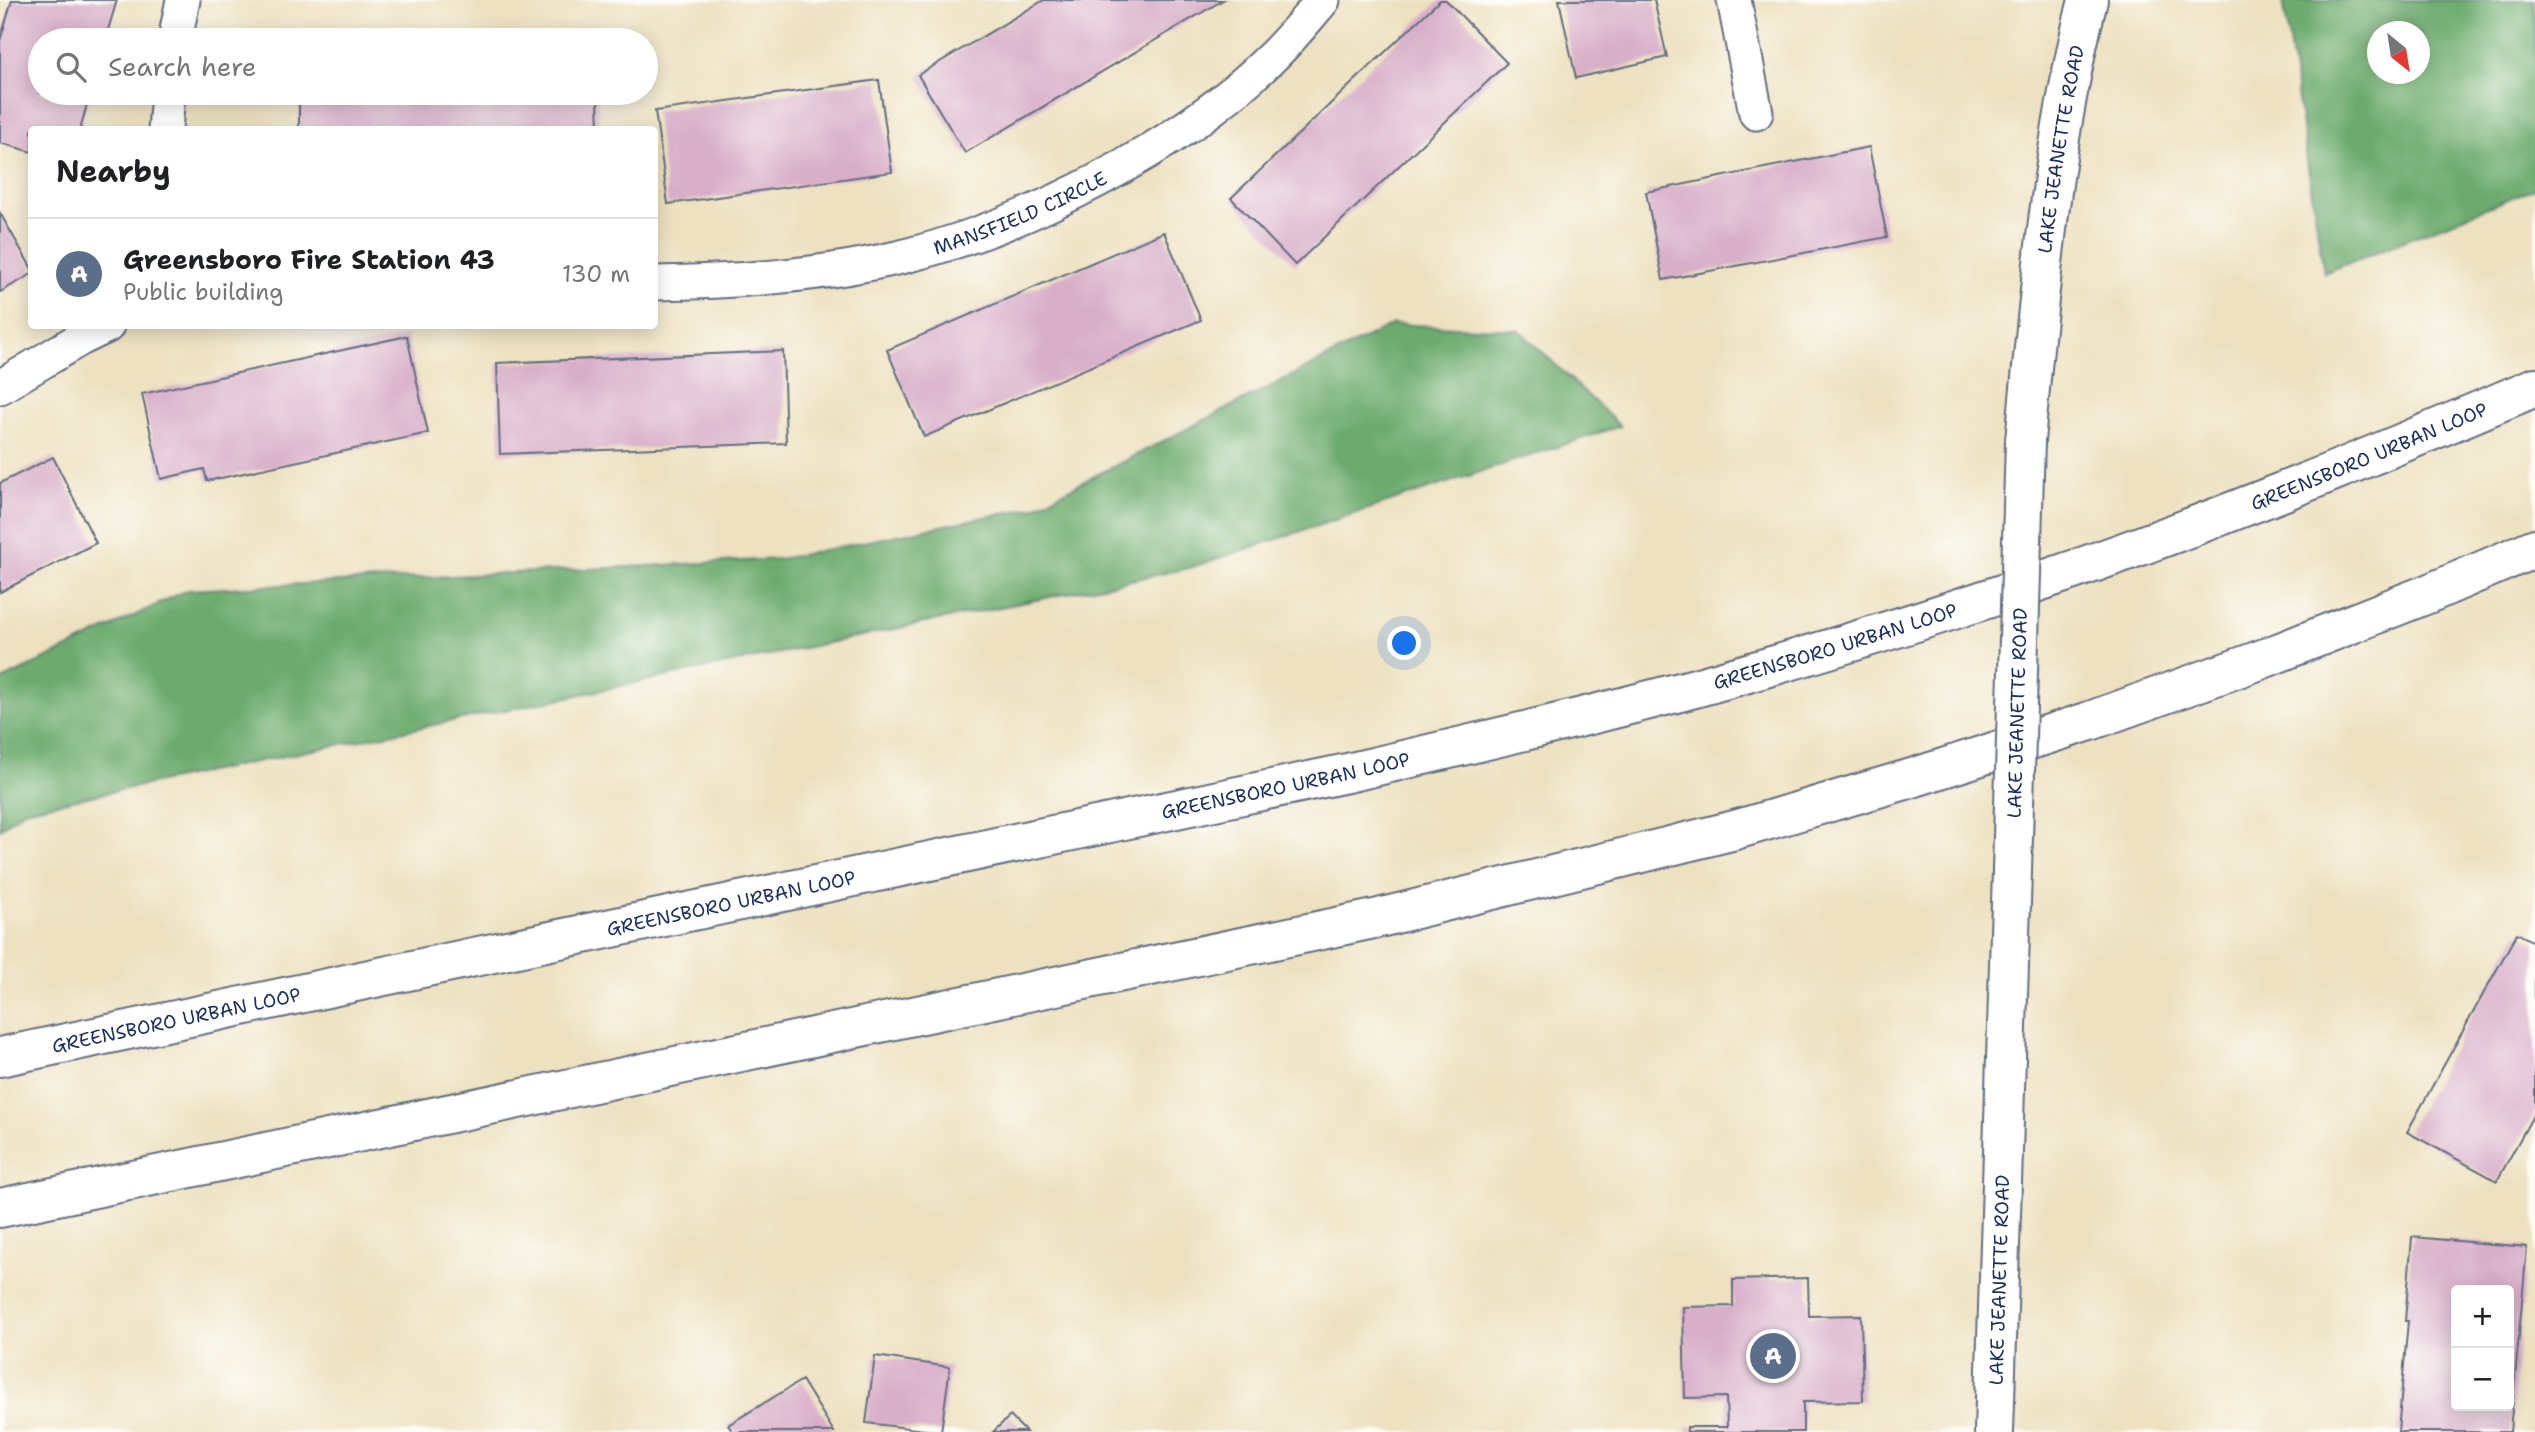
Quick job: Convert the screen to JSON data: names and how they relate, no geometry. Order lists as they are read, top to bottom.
{
  "streets": {
    "main road": ["LAKE JEANETTE ROAD", "GREENSBORO URBAN LOOP"],
    "street": ["MANSFIELD CIRCLE"]
  },
  "north": "bottom right",
  "page": {
    "search": "Search here",
    "heading": "Nearby",
    "list": [
      {
        "mark": "A",
        "name": "Greensboro Fire Station 43",
        "note": "Public building",
        "value": "130 m"
      }
    ],
    "map_buttons": ["+", "−"],
    "pins": "A"
  }
}
